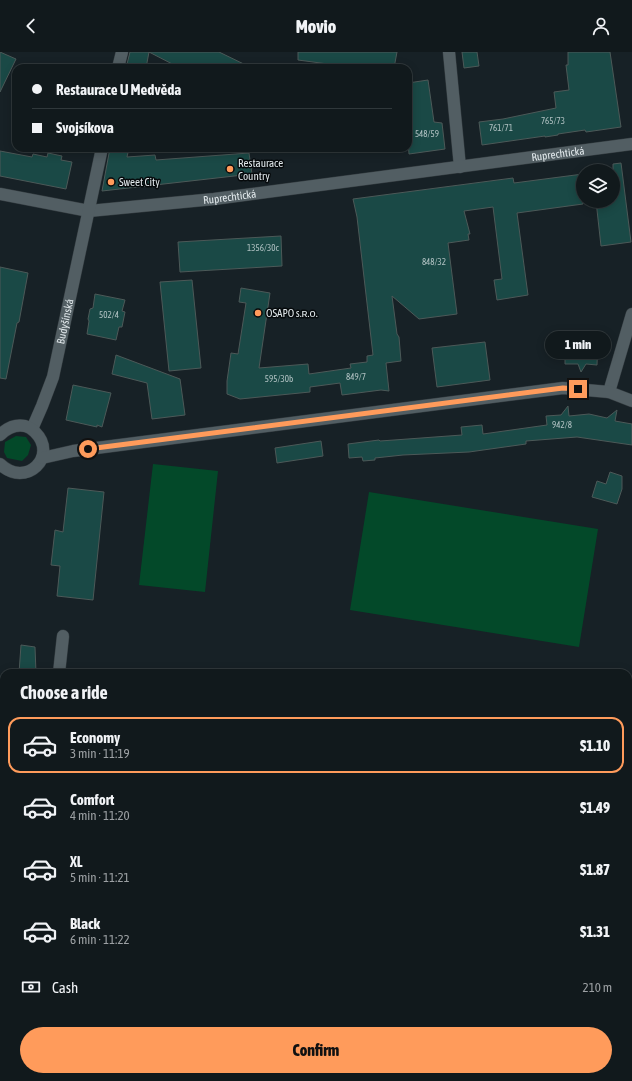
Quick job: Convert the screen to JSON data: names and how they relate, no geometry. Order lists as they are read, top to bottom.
{
  "streets": {
    "street": ["Ruprechtická", "Budyšínská"]
  },
  "crossings": [
    ["Ruprechtická", "Budyšínská"]
  ],
  "places": ["Restaurace Country", "Sweet City", "OSAPO s.ʀ.ᴏ."],
  "house_numbers": [
    "765/73",
    "761/71",
    "548/59",
    "1356/30c",
    "848/32",
    "502/4",
    "849/7",
    "595/30b",
    "942/8"
  ],
  "page": {
    "header": "Movio",
    "banner": ["Restaurace U Medvěda", "Svojsíkova"],
    "bubble": "1 min",
    "heading": "Choose a ride",
    "list": [
      {
        "name": "Economy",
        "note": "3 min · 11:19",
        "value": "$1.10"
      },
      {
        "name": "Comfort",
        "note": "4 min · 11:20",
        "value": "$1.49"
      },
      {
        "name": "XL",
        "note": "5 min · 11:21",
        "value": "$1.87"
      },
      {
        "name": "Black",
        "note": "6 min · 11:22",
        "value": "$1.31"
      }
    ],
    "pay": ["Cash", "210 m"],
    "buttons": "Confirm"
  }
}
